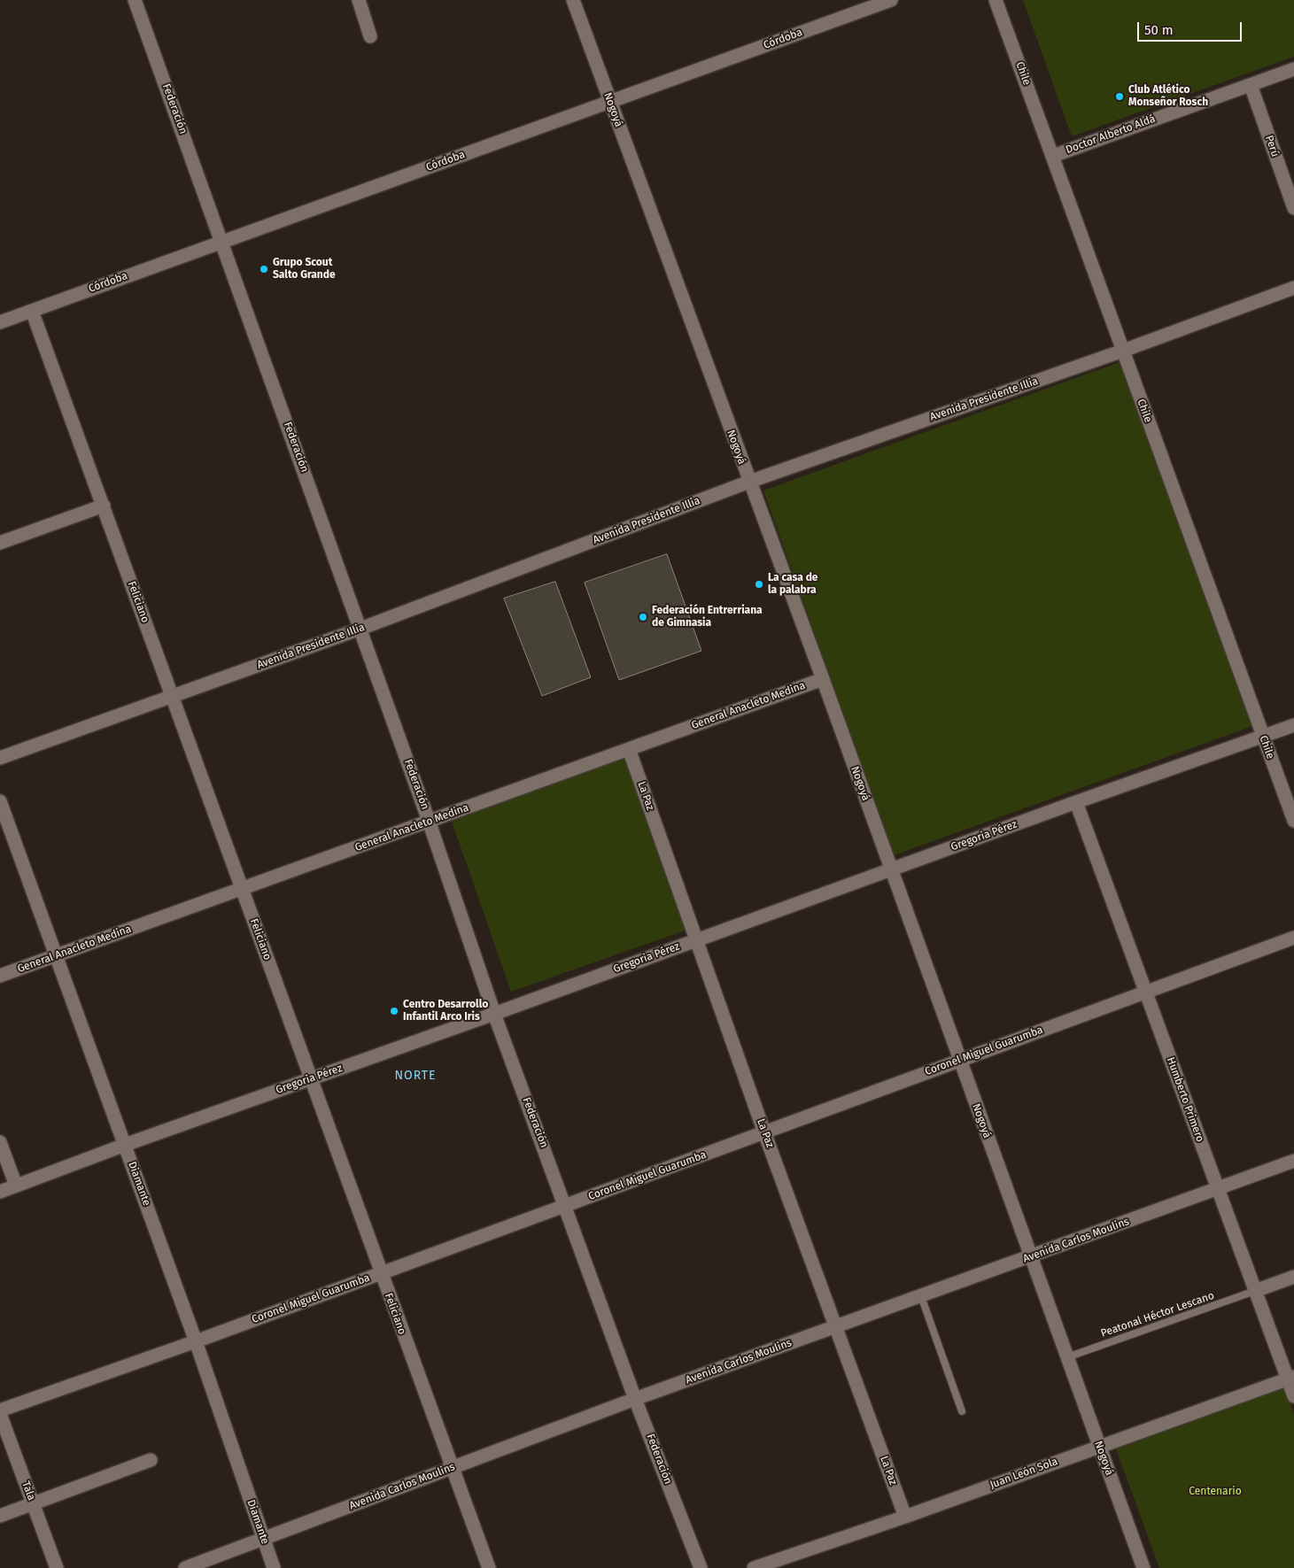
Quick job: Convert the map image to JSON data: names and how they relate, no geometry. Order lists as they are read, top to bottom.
{
  "streets": {
    "street": [
      "Córdoba",
      "Chile",
      "Federación",
      "Nogoyá",
      "Doctor Alberto Aldá",
      "Perú",
      "Avenida Presidente Illia",
      "Feliciano",
      "General Anacleto Medina",
      "La Paz",
      "Gregoria Pérez",
      "Coronel Miguel Guarumba",
      "Humberto Primero",
      "Diamante",
      "Avenida Carlos Moulins",
      "Juan León Sola",
      "Tala"
    ],
    "lane": ["Peatonal Héctor Lescano"]
  },
  "crossings": [
    ["Córdoba", "Federación"],
    ["Córdoba", "Nogoyá"],
    ["Córdoba", "Feliciano"],
    ["Chile", "Doctor Alberto Aldá"],
    ["Chile", "Avenida Presidente Illia"],
    ["Chile", "Gregoria Pérez"],
    ["Federación", "Avenida Presidente Illia"],
    ["Federación", "General Anacleto Medina"],
    ["Federación", "Gregoria Pérez"],
    ["Federación", "Coronel Miguel Guarumba"],
    ["Federación", "Avenida Carlos Moulins"],
    ["Nogoyá", "Avenida Presidente Illia"],
    ["Nogoyá", "General Anacleto Medina"],
    ["Nogoyá", "Gregoria Pérez"],
    ["Nogoyá", "Coronel Miguel Guarumba"],
    ["Nogoyá", "Avenida Carlos Moulins"],
    ["Nogoyá", "Peatonal Héctor Lescano"],
    ["Nogoyá", "Juan León Sola"],
    ["Doctor Alberto Aldá", "Perú"],
    ["Avenida Presidente Illia", "Feliciano"],
    ["Feliciano", "General Anacleto Medina"],
    ["Feliciano", "Gregoria Pérez"],
    ["Feliciano", "Coronel Miguel Guarumba"],
    ["Feliciano", "Avenida Carlos Moulins"],
    ["General Anacleto Medina", "La Paz"],
    ["General Anacleto Medina", "Diamante"],
    ["La Paz", "Gregoria Pérez"],
    ["La Paz", "Coronel Miguel Guarumba"],
    ["La Paz", "Avenida Carlos Moulins"],
    ["La Paz", "Juan León Sola"],
    ["Gregoria Pérez", "Humberto Primero"],
    ["Gregoria Pérez", "Diamante"],
    ["Coronel Miguel Guarumba", "Humberto Primero"],
    ["Coronel Miguel Guarumba", "Diamante"],
    ["Humberto Primero", "Avenida Carlos Moulins"],
    ["Humberto Primero", "Peatonal Héctor Lescano"],
    ["Humberto Primero", "Juan León Sola"],
    ["Diamante", "Avenida Carlos Moulins"]
  ],
  "districts": ["NORTE"],
  "parks": ["Centenario"],
  "places": [
    "Club Atlético Monseñor Rosch",
    "Grupo Scout Salto Grande",
    "La casa de la palabra",
    "Federación Entrerriana de Gimnasia",
    "Centro Desarrollo Infantil Arco Iris"
  ],
  "scale_bar": "50 m"
}
